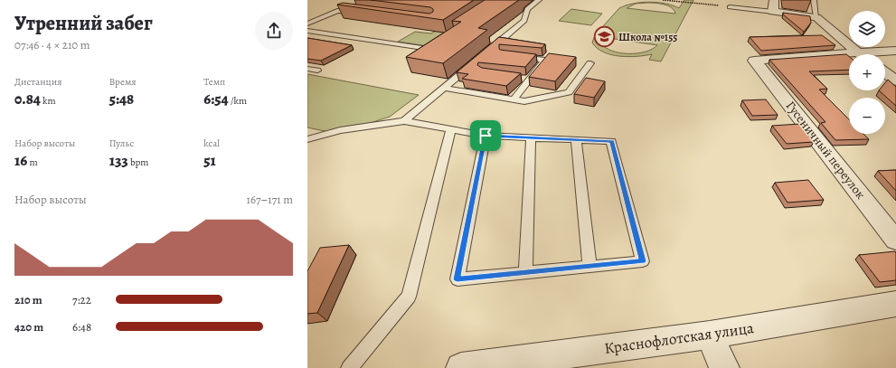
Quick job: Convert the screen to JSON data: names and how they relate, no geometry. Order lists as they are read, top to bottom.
{
  "streets": {
    "street": ["Гусеничный переулок", "Краснофлотская улица"]
  },
  "places": {
    "school or university": ["Школа №155"]
  },
  "page": {
    "heading": ["Утренний забег", "07:46 · 4 × 210 m"],
    "map_buttons": ["+", "−"],
    "stats": [
      ["Дистанция", "0.84 km"],
      ["Время", "5:48"],
      ["Темп", "6:54 /km"],
      ["Набор высоты", "16 m"],
      ["Пульс", "133 bpm"],
      ["kcal", "51"]
    ],
    "chart": ["Набор высоты", "167–171 m"],
    "list": [
      {
        "name": "210 m",
        "note": "7:22"
      },
      {
        "name": "420 m",
        "note": "6:48"
      }
    ]
  }
}
